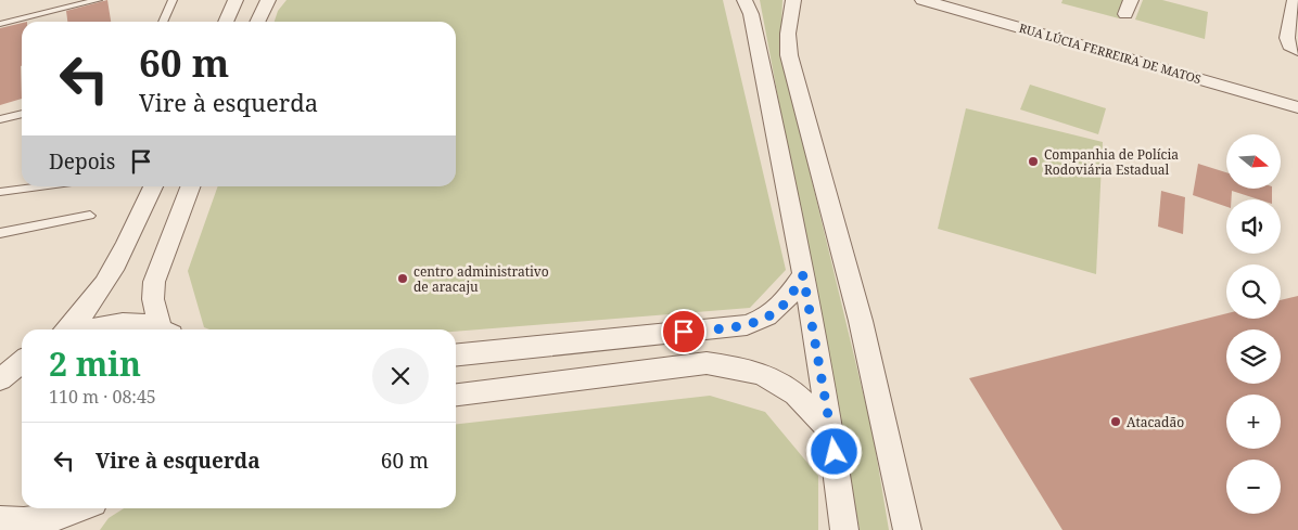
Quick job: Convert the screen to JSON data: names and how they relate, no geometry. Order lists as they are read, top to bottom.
{
  "streets": {
    "street": ["RUA LÚCIA FERREIRA DE MATOS"]
  },
  "places": ["Companhia de Polícia Rodoviária Estadual", "centro administrativo de aracaju", "Atacadão"],
  "north": "right",
  "page": {
    "turn": ["60 m", "Vire à esquerda"],
    "map_buttons": ["+", "−"],
    "then": "Depois",
    "heading": ["2 min", "110 m · 08:45"],
    "list": [
      {
        "name": "Vire à esquerda",
        "value": "60 m"
      }
    ]
  }
}
